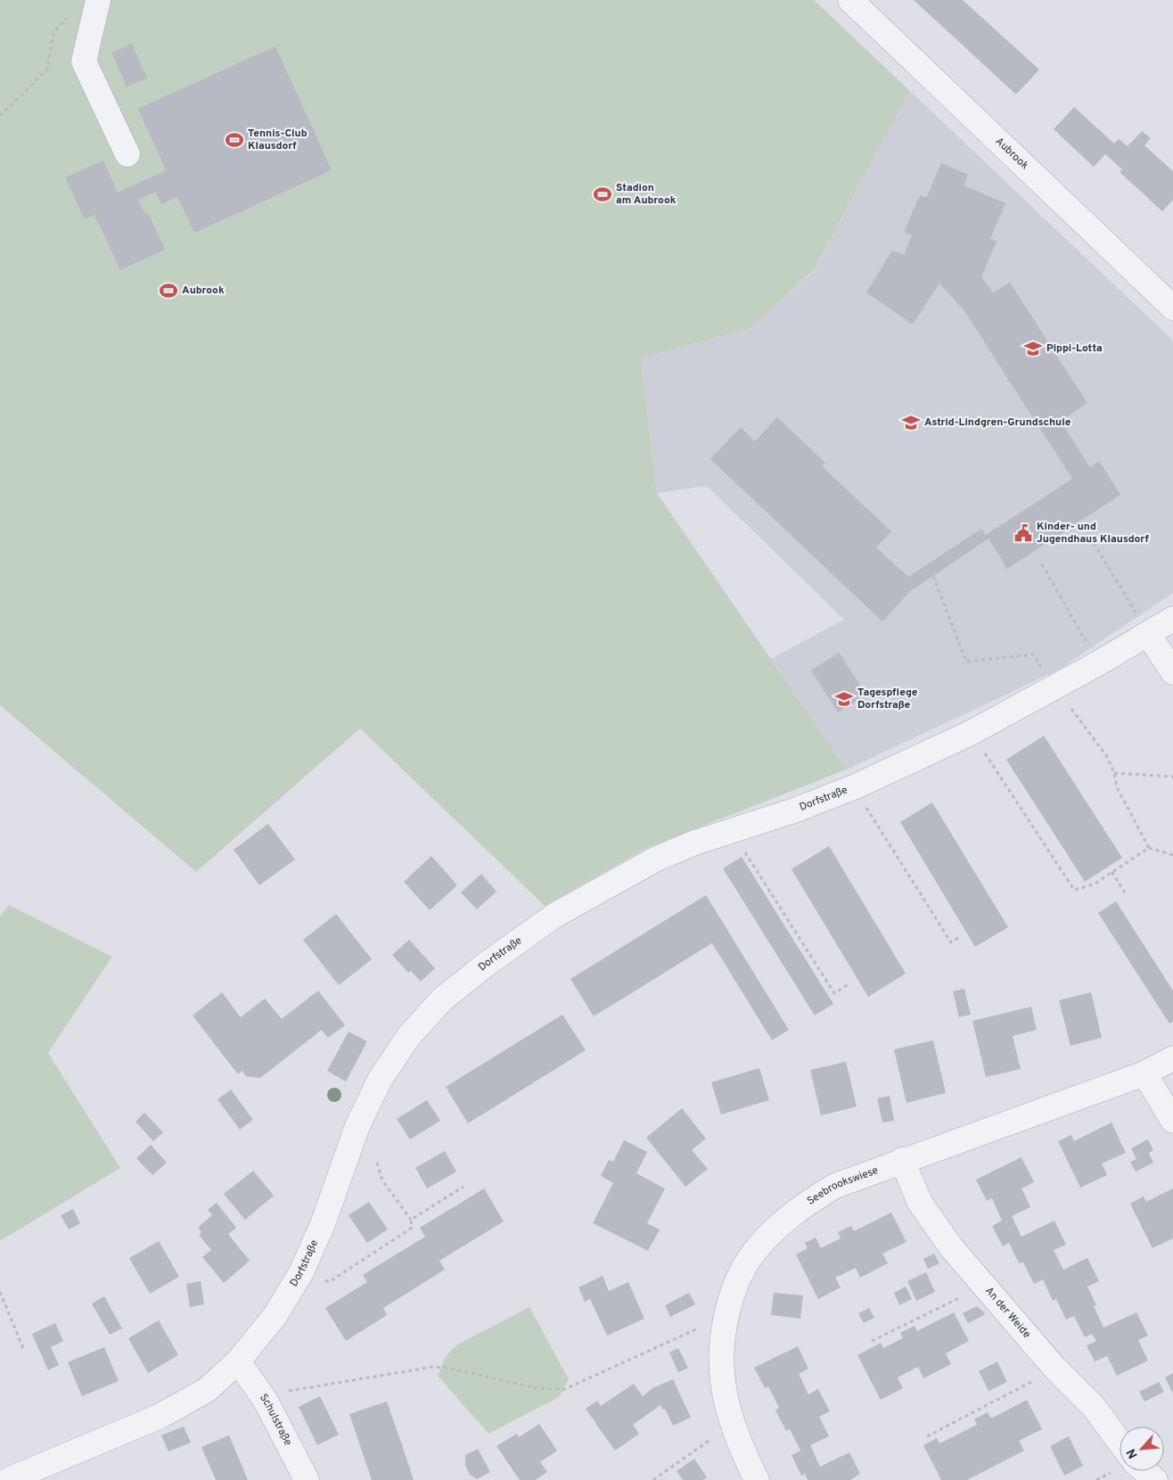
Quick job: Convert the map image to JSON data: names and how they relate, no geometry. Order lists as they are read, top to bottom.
{
  "streets": {
    "street": [
      "Aubrook",
      "Dorfstraße",
      "Seebrookswiese",
      "An der Weide",
      "Schulstraße"
    ]
  },
  "crossings": [
    ["Dorfstraße", "Schulstraße"],
    ["Seebrookswiese", "An der Weide"]
  ],
  "places": {
    "sports": ["Tennis-Club Klausdorf", "Stadion am Aubrook", "Aubrook"],
    "school or university": ["Pippi-Lotta", "Astrid-Lindgren-Grundschule", "Tagespflege Dorfstraße"],
    "public building": ["Kinder- und Jugendhaus Klausdorf"]
  },
  "north": "bottom left"
}
